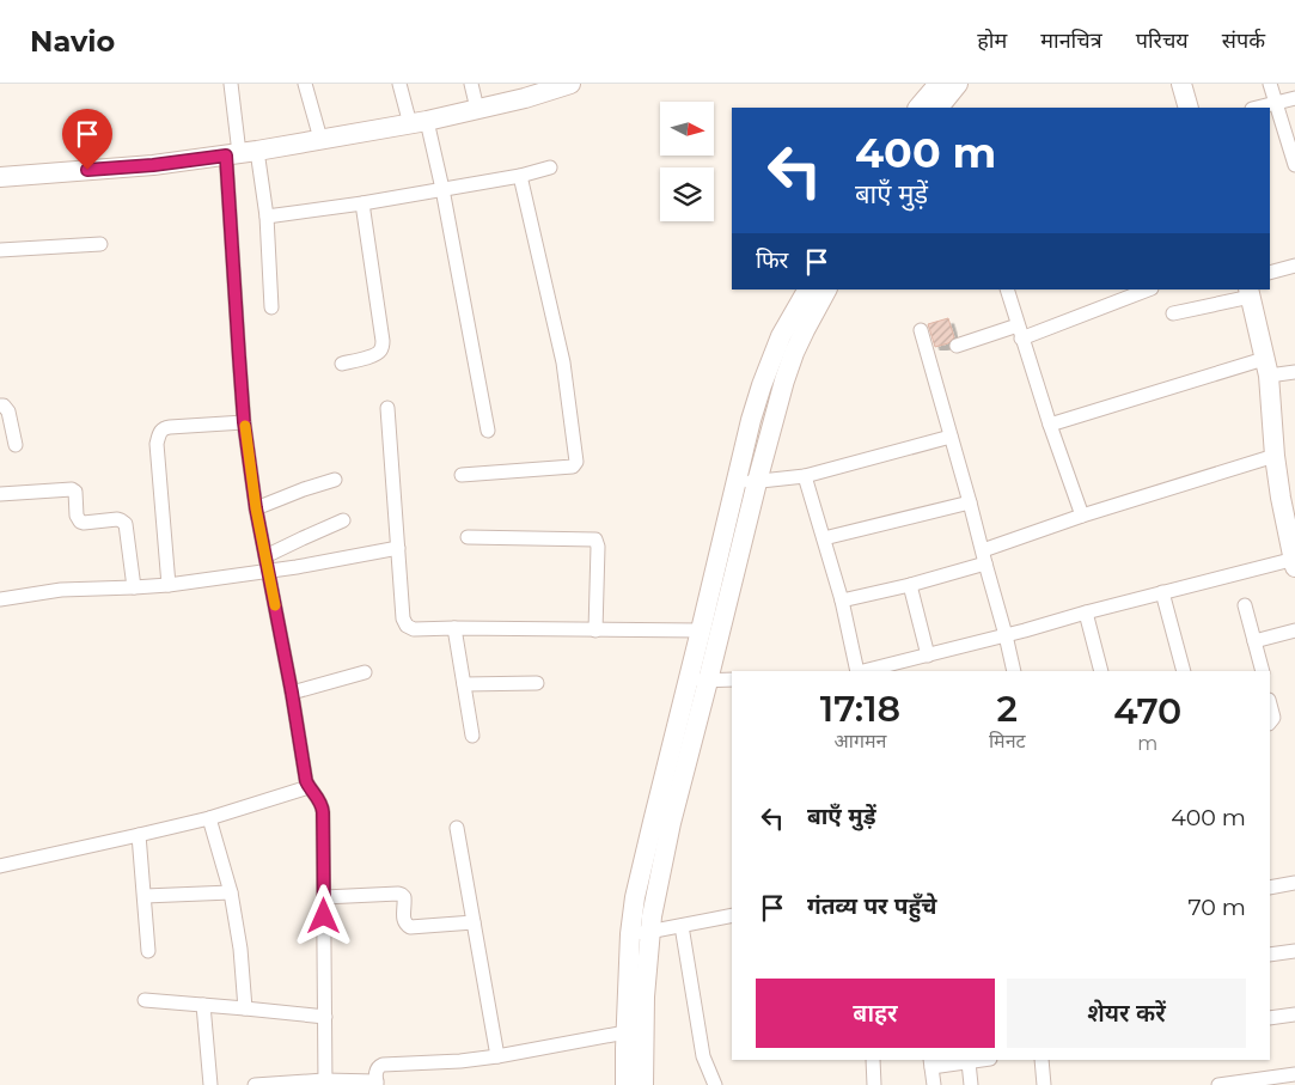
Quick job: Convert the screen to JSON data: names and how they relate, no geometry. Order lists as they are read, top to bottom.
{
  "north": "right",
  "page": {
    "header": "Navio",
    "nav": [
      "होम",
      "मानचित्र",
      "परिचय",
      "संपर्क"
    ],
    "turn": ["400 m", "बाएँ मुड़ें"],
    "then": "फिर",
    "eta": [
      "17:18",
      "आगमन",
      "2",
      "मिनट",
      "470",
      "m"
    ],
    "list": [
      {
        "name": "बाएँ मुड़ें",
        "value": "400 m"
      },
      {
        "name": "गंतव्य पर पहुँचे",
        "value": "70 m"
      }
    ],
    "buttons": ["बाहर", "शेयर करें"]
  }
}
